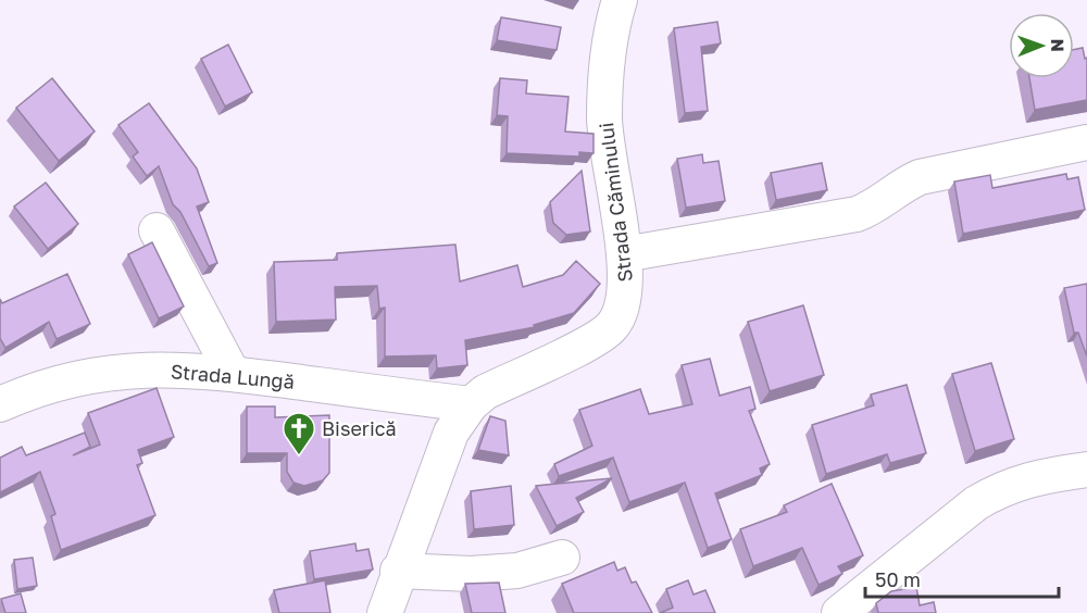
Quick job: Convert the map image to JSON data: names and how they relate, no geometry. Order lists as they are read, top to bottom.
{
  "streets": {
    "street": ["Strada Căminului", "Strada Lungă"]
  },
  "crossings": [
    ["Strada Căminului", "Strada Lungă"]
  ],
  "places": {
    "church": ["Biserică"]
  },
  "scale_bar": "50 m",
  "north": "right"
}
